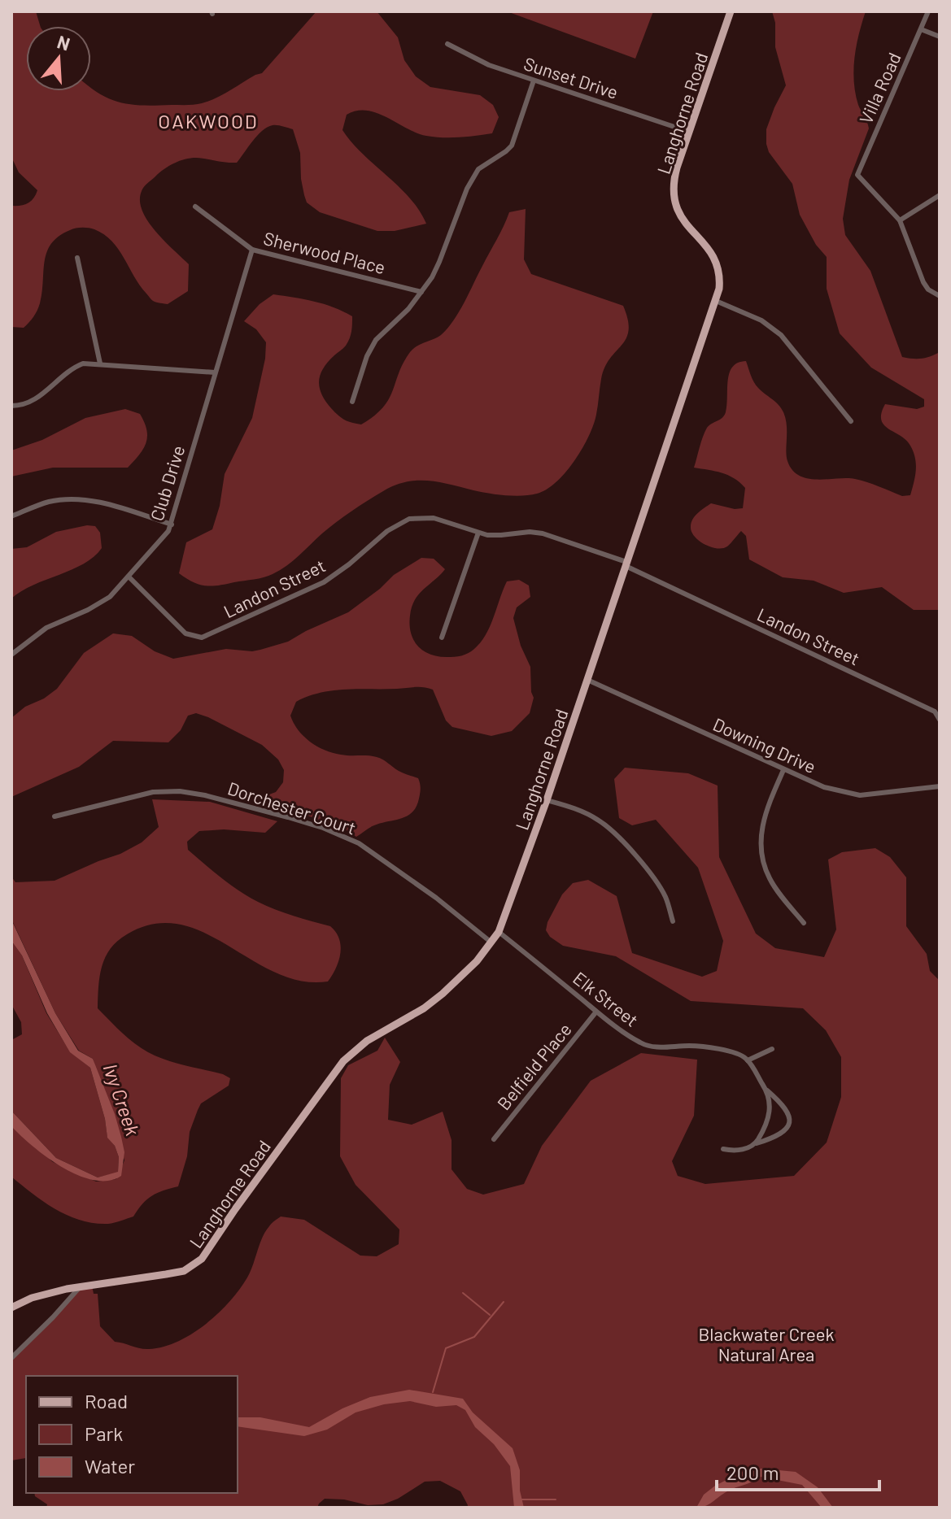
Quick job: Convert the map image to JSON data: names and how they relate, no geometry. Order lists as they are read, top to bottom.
{
  "streets": {
    "main road": ["Langhorne Road"],
    "street": [
      "Sunset Drive",
      "Villa Road",
      "Sherwood Place",
      "Club Drive",
      "Landon Street",
      "Downing Drive",
      "Dorchester Court",
      "Elk Street",
      "Belfield Place"
    ]
  },
  "crossings": [
    ["Sunset Drive", "Langhorne Road"],
    ["Langhorne Road", "Landon Street"],
    ["Langhorne Road", "Downing Drive"],
    ["Langhorne Road", "Dorchester Court"],
    ["Langhorne Road", "Elk Street"],
    ["Sherwood Place", "Club Drive"],
    ["Club Drive", "Landon Street"],
    ["Elk Street", "Belfield Place"]
  ],
  "districts": ["OAKWOOD"],
  "water": ["Ivy Creek"],
  "parks": ["Blackwater Creek Natural Area"],
  "legend": ["Road", "Park", "Water"],
  "scale_bar": "200 m",
  "north": "top"
}
